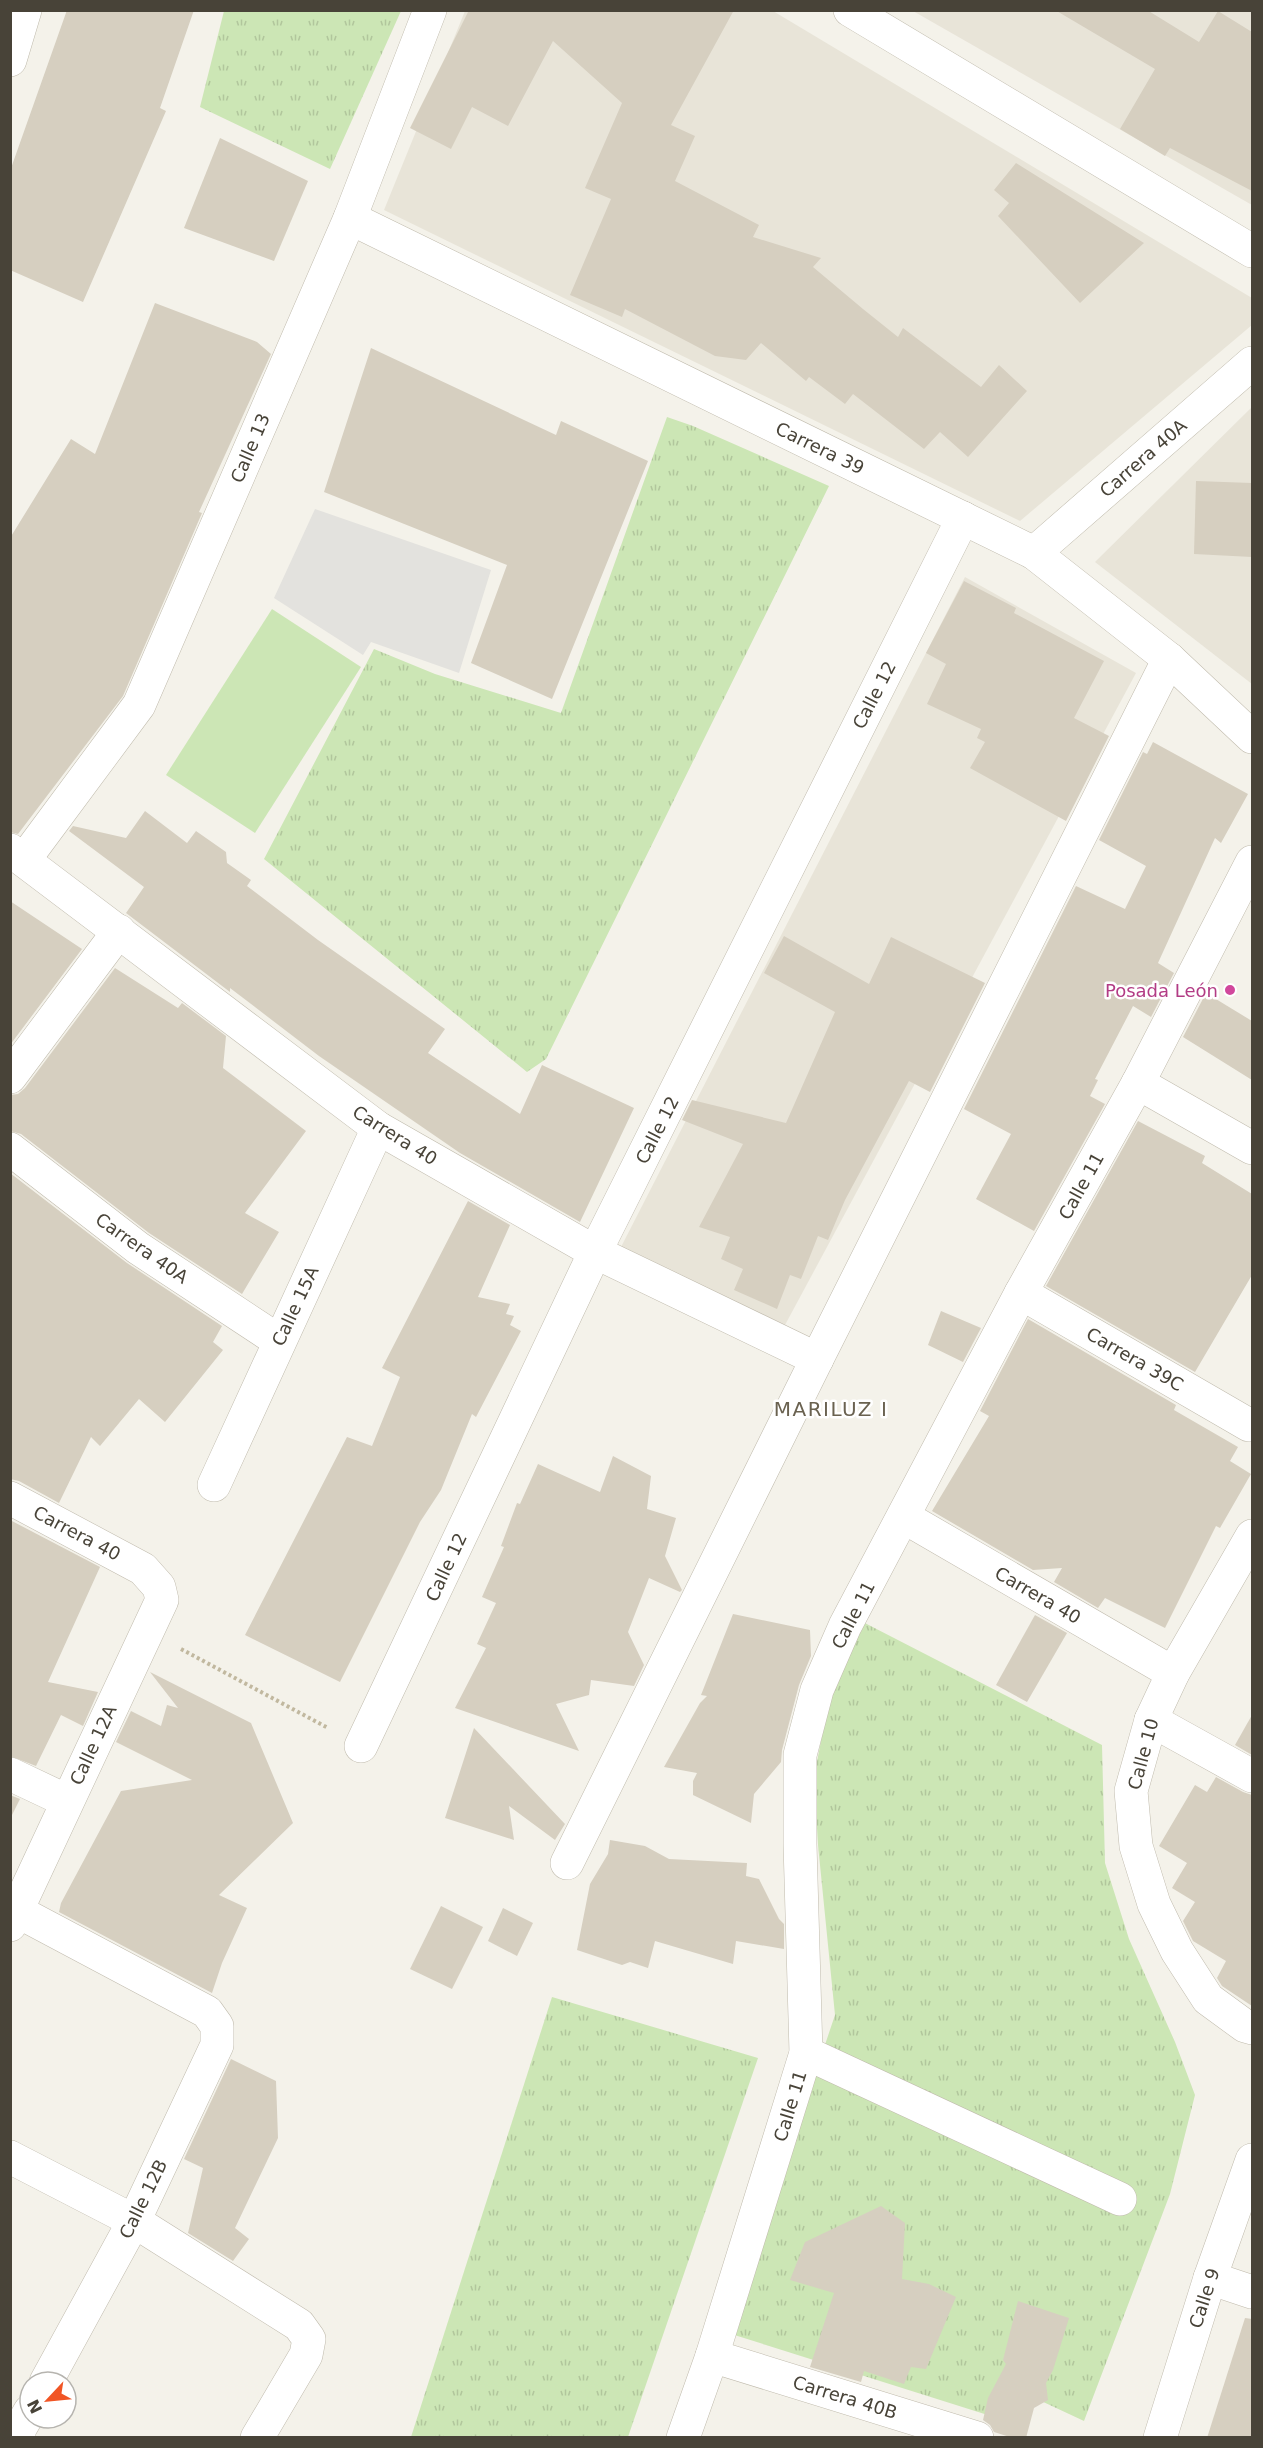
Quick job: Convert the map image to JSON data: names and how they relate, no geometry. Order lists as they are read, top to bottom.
{
  "streets": {
    "street": [
      "Calle 13",
      "Carrera 39",
      "Carrera 40A",
      "Calle 12",
      "Carrera 40",
      "Calle 11",
      "Calle 15A",
      "Carrera 39C",
      "Calle 12A",
      "Calle 10",
      "Calle 12B",
      "Calle 9",
      "Carrera 40B"
    ]
  },
  "crossings": [
    ["Calle 13", "Carrera 39"],
    ["Calle 13", "Carrera 40"],
    ["Carrera 39", "Carrera 40A"],
    ["Carrera 39", "Calle 12"],
    ["Carrera 40A", "Calle 15A"],
    ["Calle 12", "Carrera 40"],
    ["Carrera 40", "Calle 11"],
    ["Carrera 40", "Calle 15A"],
    ["Carrera 40", "Calle 12A"],
    ["Carrera 40", "Calle 10"],
    ["Calle 11", "Carrera 39C"],
    ["Calle 11", "Carrera 40B"],
    ["Calle 12A", "Calle 12B"]
  ],
  "districts": ["MARILUZ I"],
  "places": ["Posada León"],
  "north": "bottom left"
}
